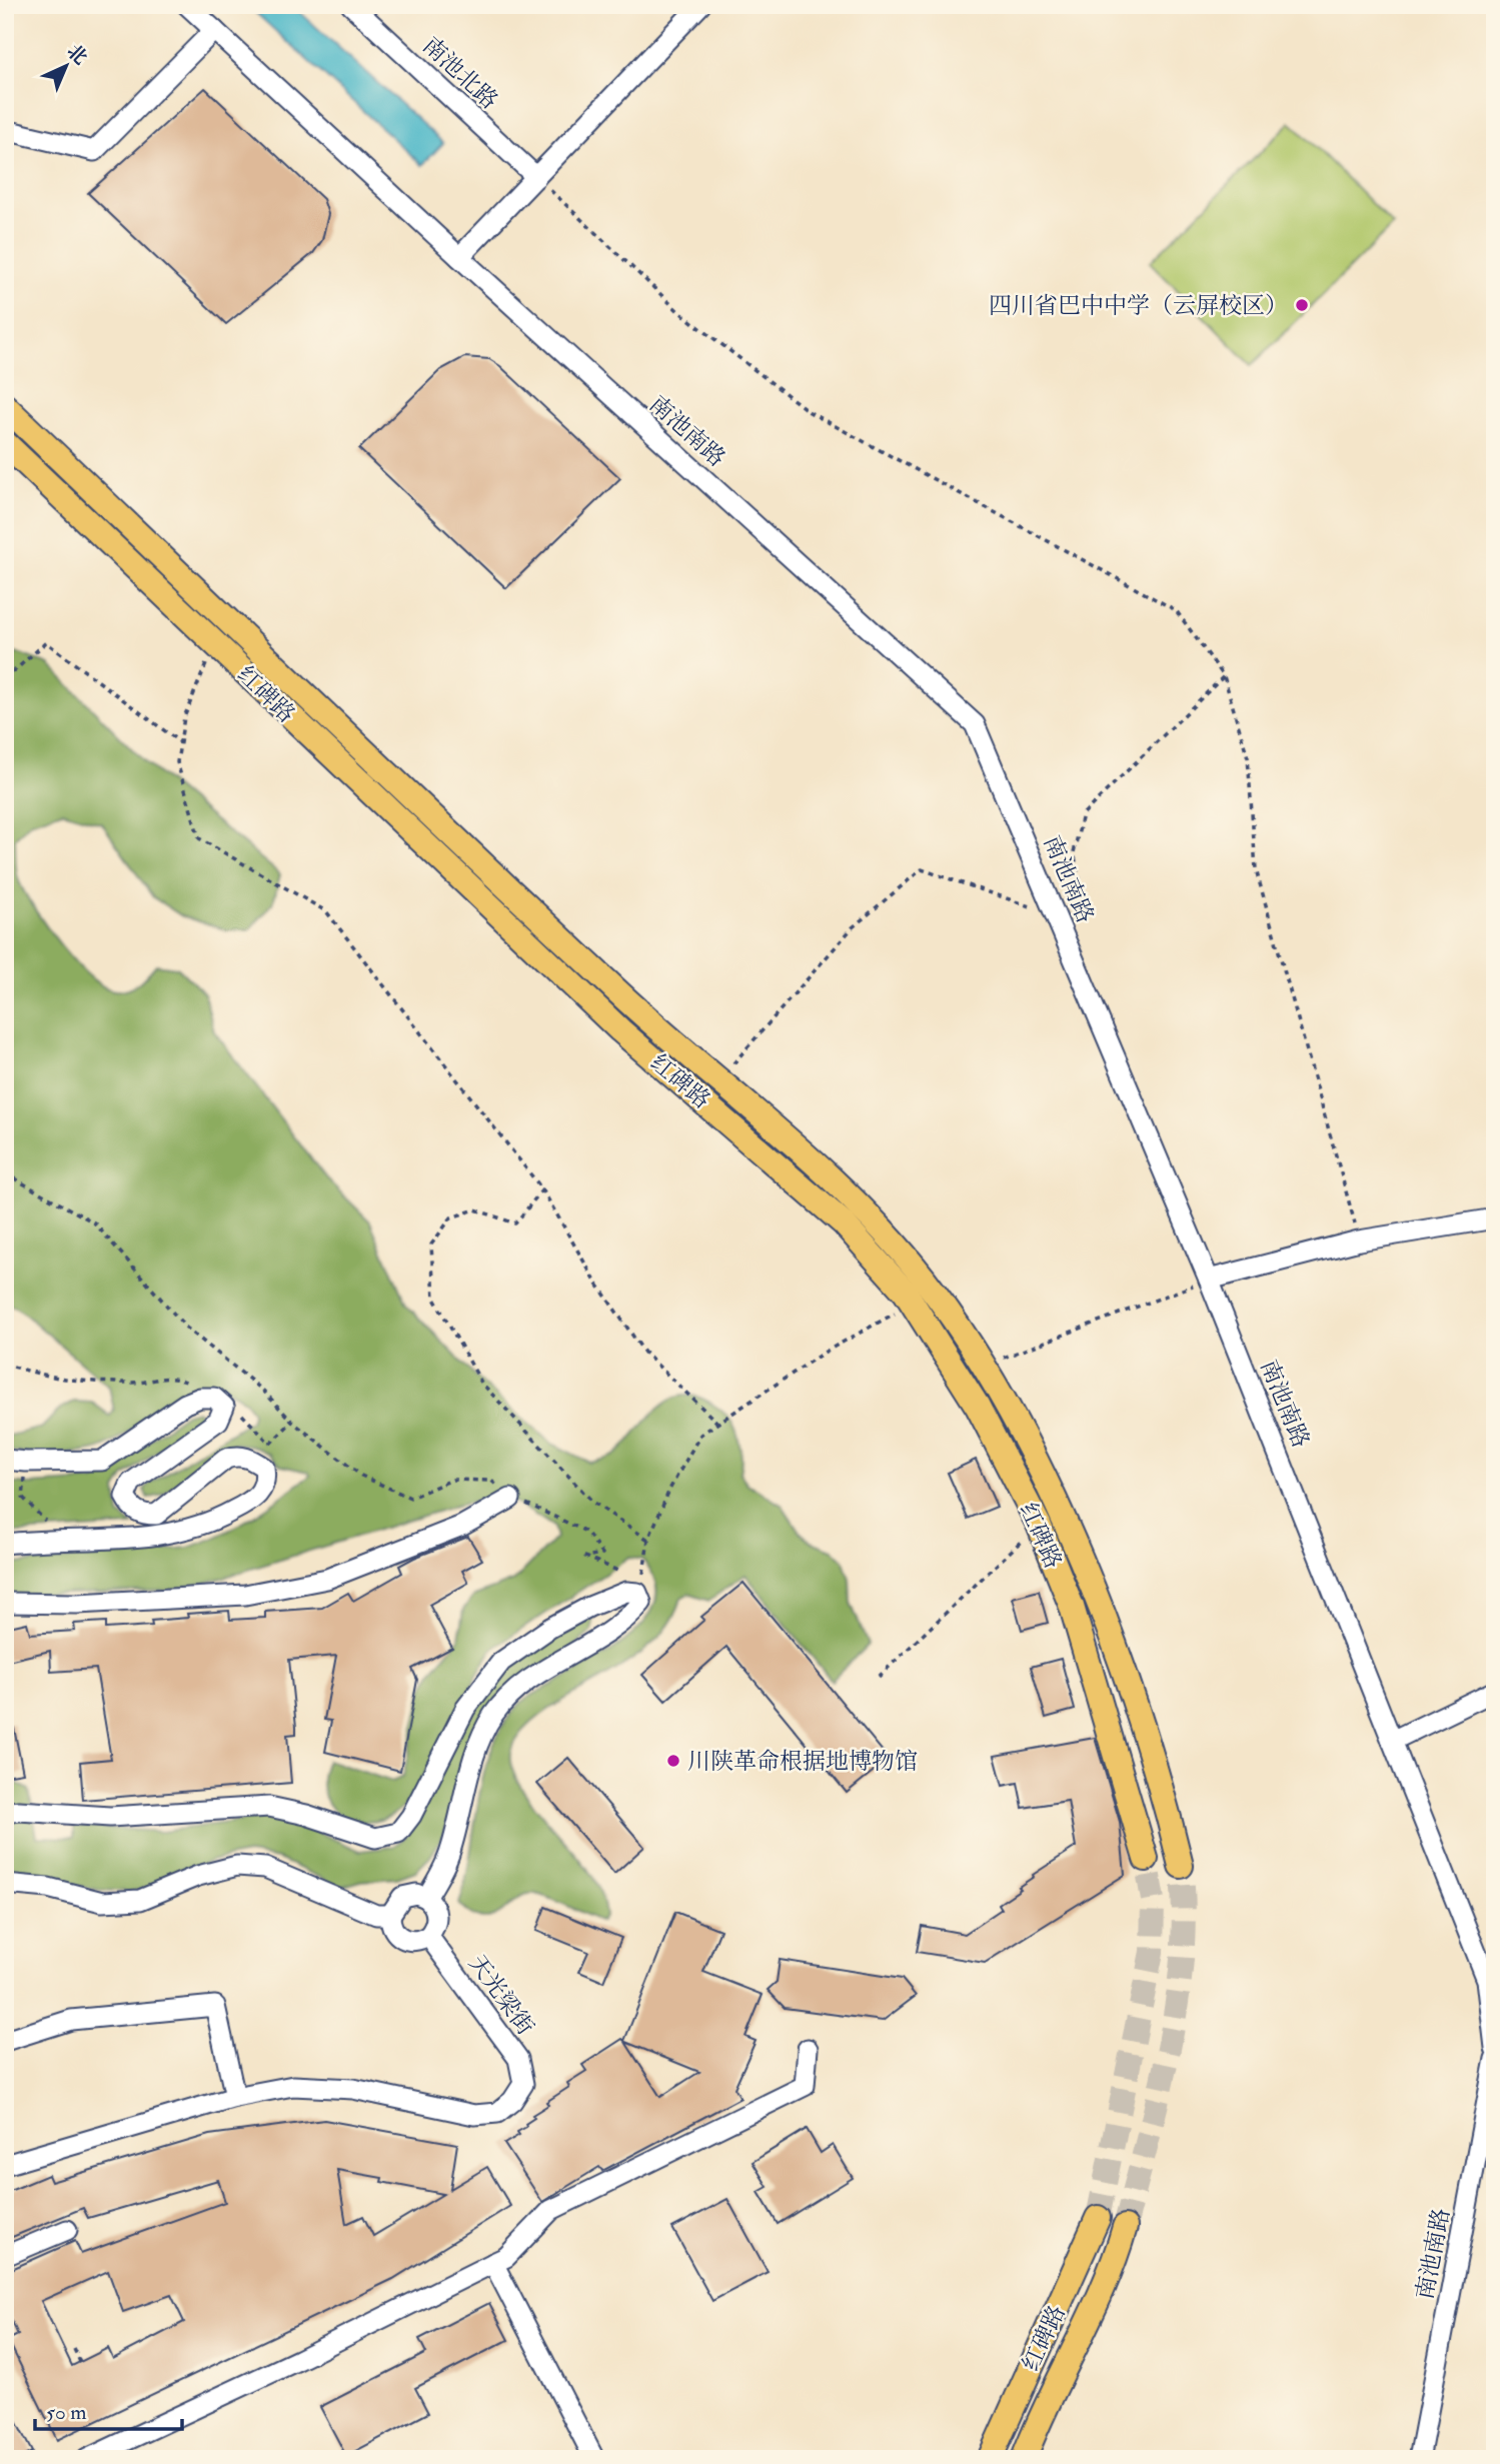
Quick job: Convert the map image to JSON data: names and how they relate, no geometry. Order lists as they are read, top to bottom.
{
  "streets": {
    "main road": ["红碑路"],
    "street": ["南池北路", "南池南路", "天光梁街"]
  },
  "places": ["四川省巴中中学（云屏校区）", "川陕革命根据地博物馆"],
  "scale_bar": "50 m",
  "north": "top right"
}
